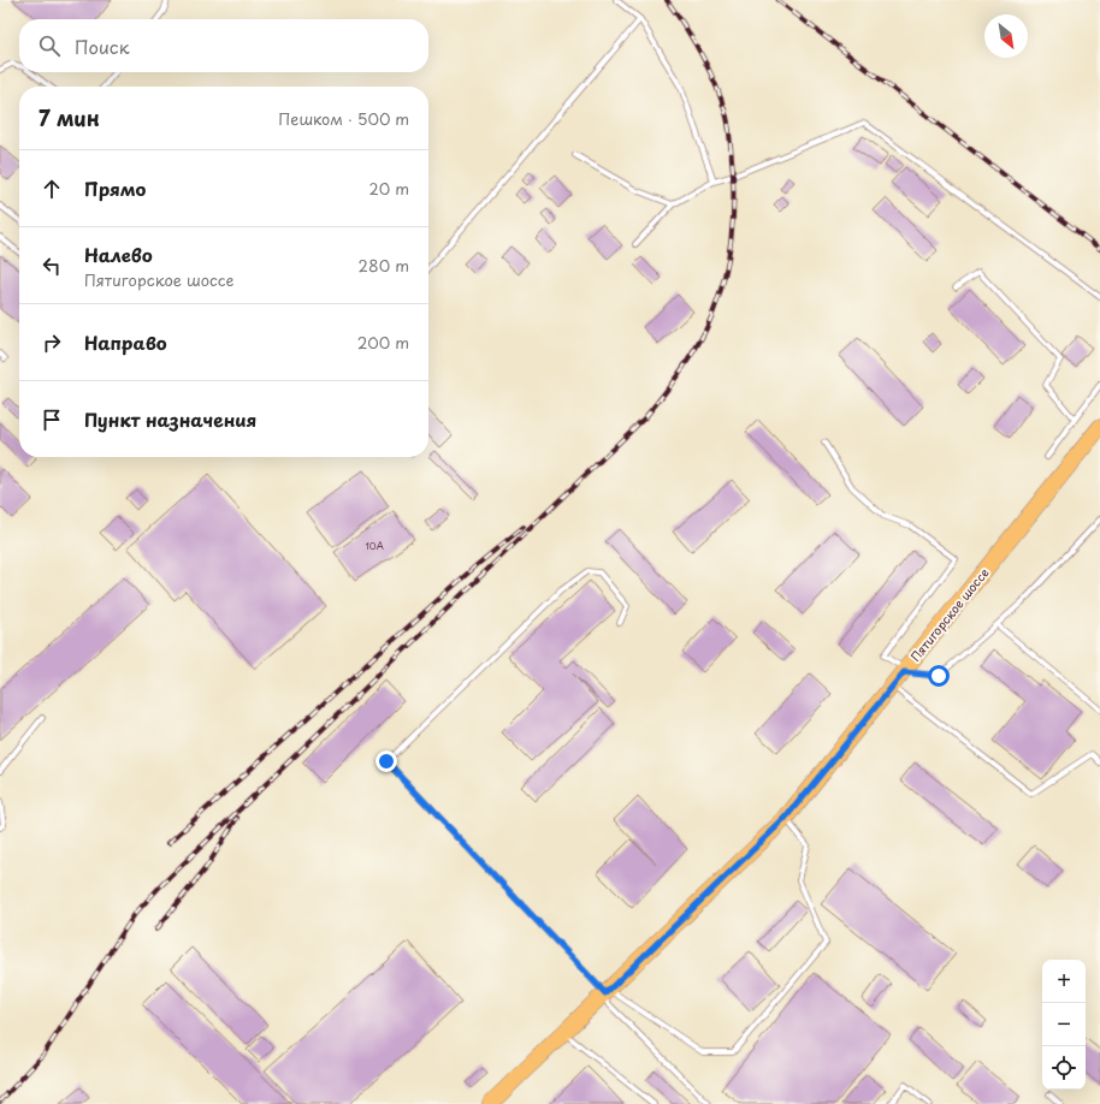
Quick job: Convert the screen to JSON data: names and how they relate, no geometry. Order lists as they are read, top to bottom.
{
  "streets": {
    "main road": ["Пятигорское шоссе"]
  },
  "house_numbers": ["10А"],
  "north": "bottom right",
  "page": {
    "search": "Поиск",
    "heading": ["7 мин", "Пешком · 500 m"],
    "list": [
      ["Прямо", "20 m"],
      ["Налево", "Пятигорское шоссе", "280 m"],
      ["Направо", "200 m"],
      "Пункт назначения"
    ],
    "map_buttons": ["+", "−"]
  }
}
